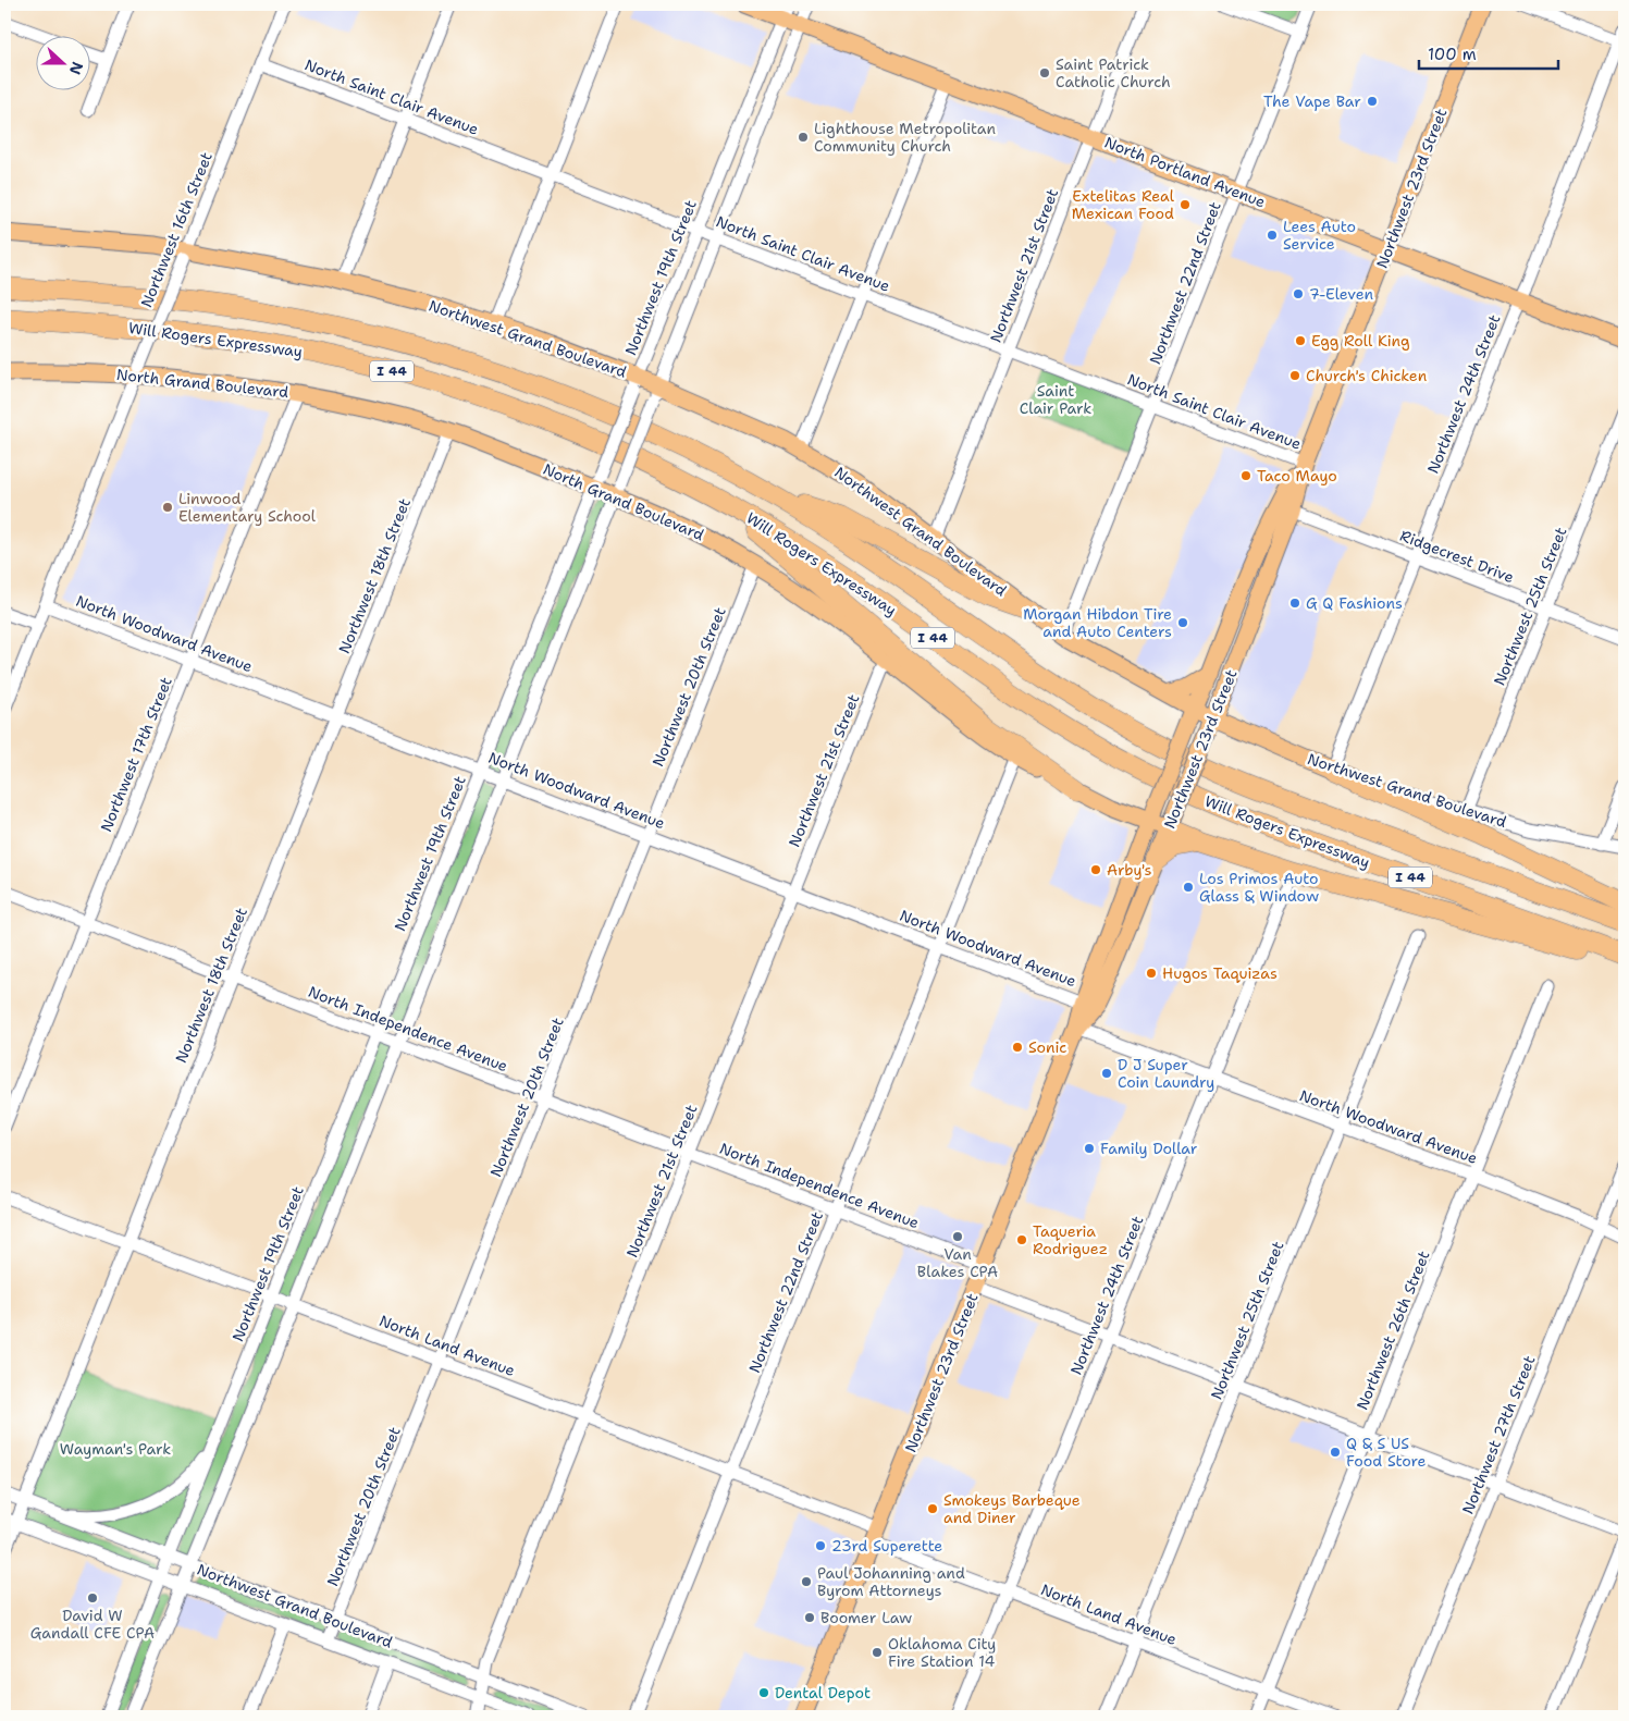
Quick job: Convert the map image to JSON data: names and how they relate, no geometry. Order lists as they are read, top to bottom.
{
  "streets": {
    "highway": ["Will Rogers Expressway", "I 44"],
    "main road": [
      "North Portland Avenue",
      "Northwest 23rd Street",
      "Northwest Grand Boulevard",
      "North Grand Boulevard"
    ],
    "street": [
      "North Saint Clair Avenue",
      "Northwest 16th Street",
      "Northwest 21st Street",
      "Northwest 19th Street",
      "Northwest 22nd Street",
      "Northwest 24th Street",
      "Ridgecrest Drive",
      "Northwest 18th Street",
      "Northwest 25th Street",
      "North Woodward Avenue",
      "Northwest 20th Street",
      "Northwest 17th Street",
      "North Independence Avenue",
      "Northwest 26th Street",
      "North Land Avenue",
      "Northwest 27th Street"
    ]
  },
  "crossings": [
    ["North Saint Clair Avenue", "Northwest 23rd Street"],
    ["North Saint Clair Avenue", "Northwest 16th Street"],
    ["North Saint Clair Avenue", "Northwest 21st Street"],
    ["North Saint Clair Avenue", "Northwest 19th Street"],
    ["North Saint Clair Avenue", "Northwest 22nd Street"],
    ["North Portland Avenue", "Northwest 23rd Street"],
    ["North Portland Avenue", "Northwest 21st Street"],
    ["North Portland Avenue", "Northwest 19th Street"],
    ["North Portland Avenue", "Northwest 22nd Street"],
    ["North Portland Avenue", "Northwest 24th Street"],
    ["Northwest 23rd Street", "Northwest Grand Boulevard"],
    ["Northwest 23rd Street", "North Grand Boulevard"],
    ["Northwest 23rd Street", "Ridgecrest Drive"],
    ["Northwest 23rd Street", "North Woodward Avenue"],
    ["Northwest 23rd Street", "North Independence Avenue"],
    ["Northwest 23rd Street", "North Land Avenue"],
    ["Northwest 16th Street", "Northwest Grand Boulevard"],
    ["Northwest 16th Street", "North Grand Boulevard"],
    ["Northwest 16th Street", "North Woodward Avenue"],
    ["Northwest 21st Street", "Northwest Grand Boulevard"],
    ["Northwest 21st Street", "North Grand Boulevard"],
    ["Northwest 21st Street", "North Woodward Avenue"],
    ["Northwest 21st Street", "North Independence Avenue"],
    ["Northwest 21st Street", "North Land Avenue"],
    ["Northwest 19th Street", "Northwest Grand Boulevard"],
    ["Northwest 19th Street", "North Grand Boulevard"],
    ["Northwest 19th Street", "North Woodward Avenue"],
    ["Northwest 19th Street", "North Independence Avenue"],
    ["Northwest 19th Street", "North Land Avenue"],
    ["Northwest 22nd Street", "Northwest Grand Boulevard"],
    ["Northwest 22nd Street", "North Grand Boulevard"],
    ["Northwest 22nd Street", "North Woodward Avenue"],
    ["Northwest 22nd Street", "North Independence Avenue"],
    ["Northwest 22nd Street", "North Land Avenue"],
    ["Northwest Grand Boulevard", "Northwest 24th Street"],
    ["Northwest Grand Boulevard", "Northwest 18th Street"],
    ["Northwest Grand Boulevard", "Northwest 25th Street"],
    ["Northwest Grand Boulevard", "Northwest 20th Street"],
    ["North Grand Boulevard", "Northwest 18th Street"],
    ["North Grand Boulevard", "Northwest 20th Street"],
    ["North Grand Boulevard", "Northwest 17th Street"],
    ["Northwest 24th Street", "Ridgecrest Drive"],
    ["Northwest 24th Street", "North Woodward Avenue"],
    ["Northwest 24th Street", "North Land Avenue"],
    ["Ridgecrest Drive", "Northwest 25th Street"],
    ["Northwest 18th Street", "North Woodward Avenue"],
    ["Northwest 18th Street", "North Independence Avenue"],
    ["Northwest 18th Street", "North Land Avenue"],
    ["Northwest 25th Street", "North Woodward Avenue"],
    ["Northwest 25th Street", "North Land Avenue"],
    ["North Woodward Avenue", "Northwest 20th Street"],
    ["North Woodward Avenue", "Northwest 17th Street"],
    ["North Woodward Avenue", "Northwest 26th Street"],
    ["North Woodward Avenue", "Northwest 27th Street"],
    ["Northwest 20th Street", "North Independence Avenue"],
    ["Northwest 20th Street", "North Land Avenue"],
    ["Northwest 17th Street", "North Independence Avenue"],
    ["Northwest 26th Street", "North Land Avenue"]
  ],
  "parks": ["Saint Clair Park", "Wayman's Park"],
  "places": [
    "Saint Patrick Catholic Church",
    "The Vape Bar",
    "Lighthouse Metropolitan Community Church",
    "Extelitas Real Mexican Food",
    "Lees Auto Service",
    "7-Eleven",
    "Egg Roll King",
    "Church's Chicken",
    "Taco Mayo",
    "Linwood Elementary School",
    "G Q Fashions",
    "Morgan Hibdon Tire and Auto Centers",
    "Arby's",
    "Los Primos Auto Glass & Window",
    "Hugos Taquizas",
    "Sonic",
    "D J Super Coin Laundry",
    "Family Dollar",
    "Van Blakes CPA",
    "Taqueria Rodriguez",
    "Q & S US Food Store",
    "Smokeys Barbeque and Diner",
    "23rd Superette",
    "Paul Johanning and Byrom Attorneys",
    "David W Gandall CFE CPA",
    "Boomer Law",
    "Oklahoma City Fire Station 14",
    "Dental Depot"
  ],
  "scale_bar": "100 m",
  "north": "right"
}
